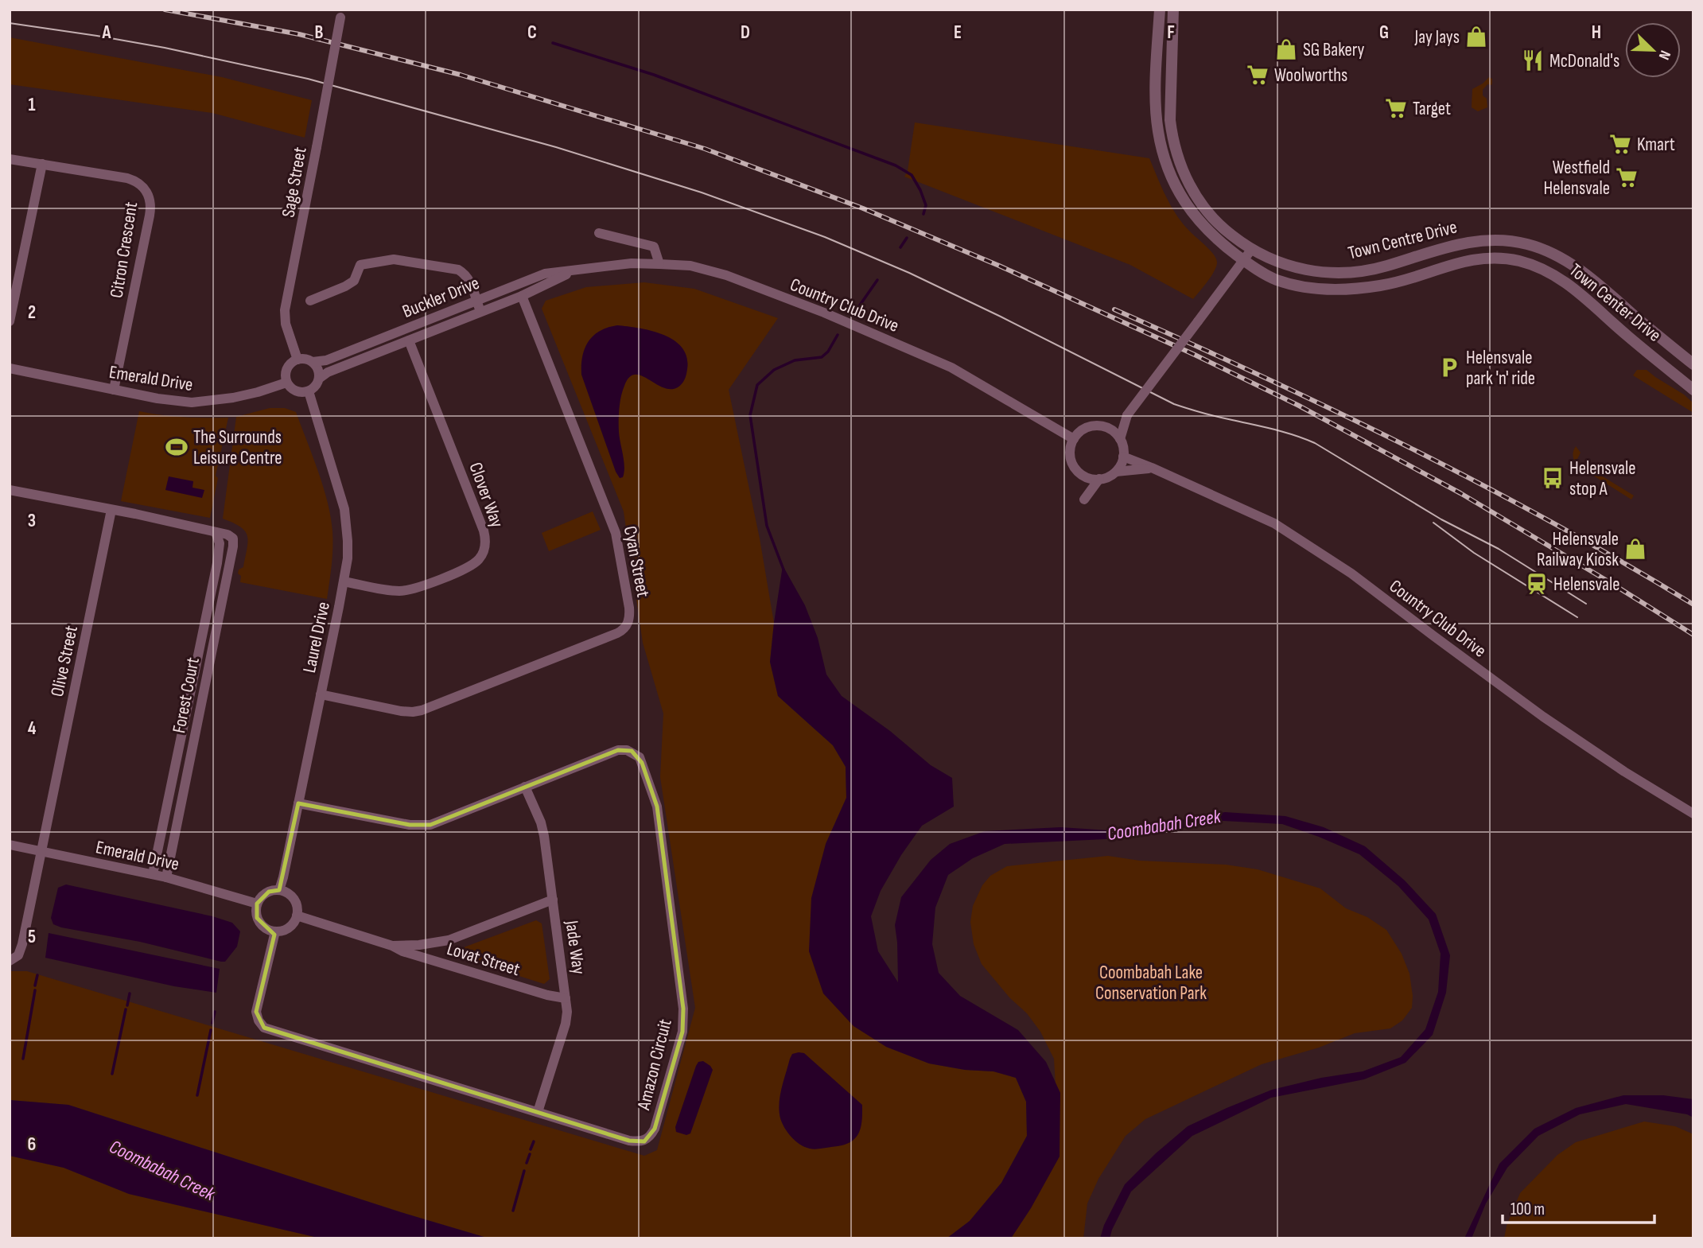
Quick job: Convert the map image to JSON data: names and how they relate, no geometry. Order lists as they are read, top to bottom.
{
  "streets": {
    "street": [
      "Sage Street",
      "Town Centre Drive",
      "Citron Crescent",
      "Buckler Drive",
      "Town Center Drive",
      "Country Club Drive",
      "Emerald Drive",
      "Clover Way",
      "Cyan Street",
      "Laurel Drive",
      "Olive Street",
      "Forest Court",
      "Jade Way",
      "Lovat Street",
      "Amazon Circuit"
    ]
  },
  "crossings": [
    ["Sage Street", "Buckler Drive"],
    ["Sage Street", "Emerald Drive"],
    ["Sage Street", "Laurel Drive"],
    ["Town Centre Drive", "Town Center Drive"],
    ["Citron Crescent", "Emerald Drive"],
    ["Buckler Drive", "Country Club Drive"],
    ["Buckler Drive", "Emerald Drive"],
    ["Buckler Drive", "Clover Way"],
    ["Buckler Drive", "Cyan Street"],
    ["Buckler Drive", "Laurel Drive"],
    ["Emerald Drive", "Laurel Drive"],
    ["Emerald Drive", "Olive Street"],
    ["Emerald Drive", "Forest Court"],
    ["Emerald Drive", "Lovat Street"],
    ["Emerald Drive", "Amazon Circuit"],
    ["Clover Way", "Laurel Drive"],
    ["Cyan Street", "Laurel Drive"],
    ["Laurel Drive", "Lovat Street"],
    ["Laurel Drive", "Amazon Circuit"],
    ["Olive Street", "Forest Court"],
    ["Jade Way", "Lovat Street"],
    ["Jade Way", "Amazon Circuit"],
    ["Lovat Street", "Amazon Circuit"]
  ],
  "water": ["Coombabah Creek"],
  "parks": ["Coombabah Lake Conservation Park"],
  "places": {
    "shop": ["Jay Jays", "SG Bakery", "Helensvale Railway Kiosk"],
    "restaurant": ["McDonald's"],
    "supermarket": [
      "Woolworths",
      "Target",
      "Kmart",
      "Westfield Helensvale"
    ],
    "parking": ["Helensvale park 'n' ride"],
    "sports": ["The Surrounds Leisure Centre"],
    "bus stop": ["Helensvale stop A"],
    "station": ["Helensvale"]
  },
  "scale_bar": "100 m",
  "north": "bottom right",
  "grid": {
    "columns": [
      "A",
      "B",
      "C",
      "D",
      "E",
      "F",
      "G",
      "H"
    ],
    "rows": [
      "1",
      "2",
      "3",
      "4",
      "5",
      "6"
    ]
  }
}
